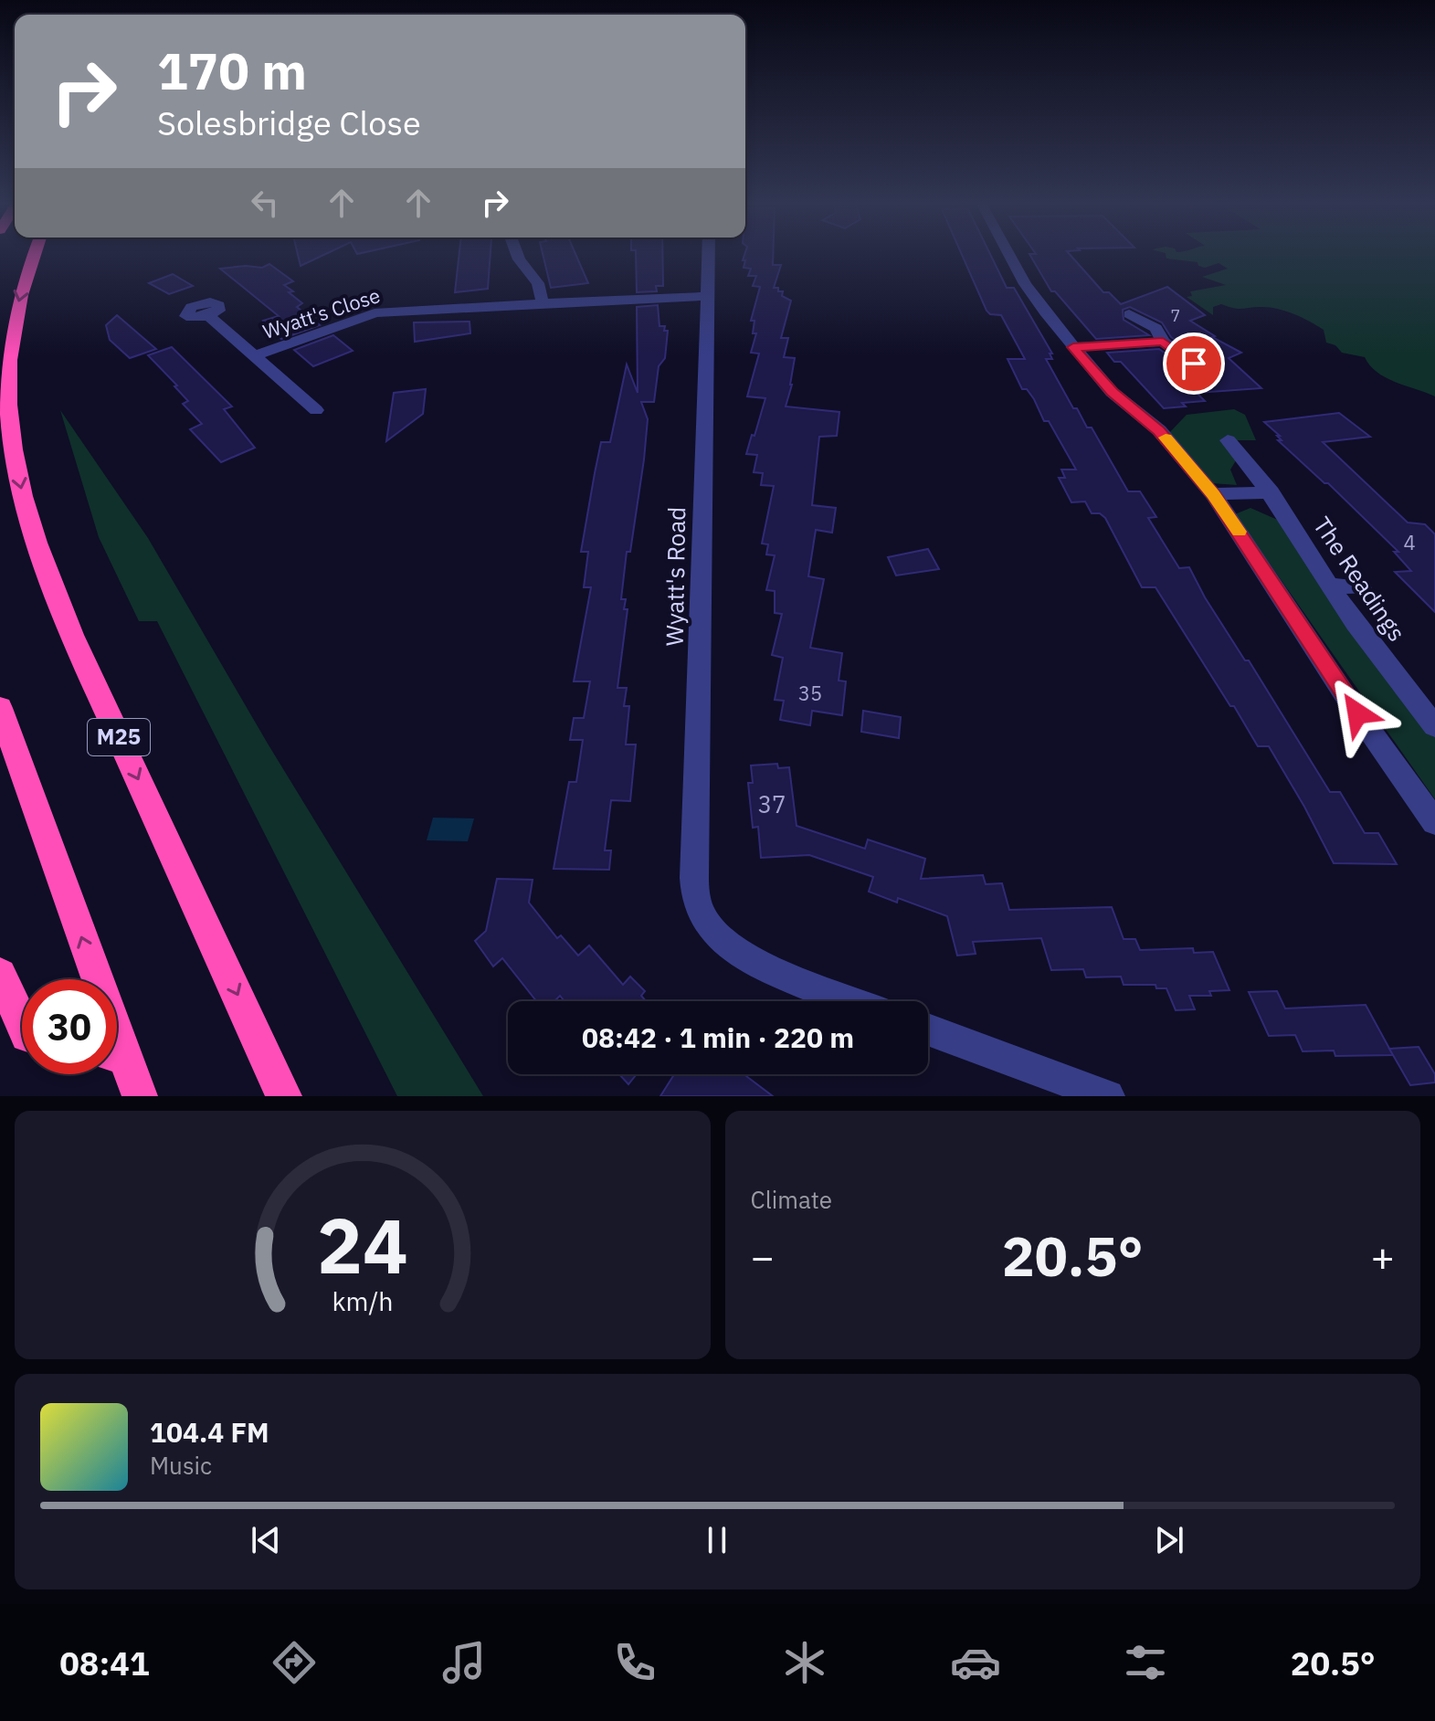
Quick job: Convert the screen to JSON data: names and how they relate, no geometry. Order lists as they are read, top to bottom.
{
  "streets": {
    "highway": ["M25"],
    "street": ["Wyatt's Close", "Wyatt's Road", "The Readings"]
  },
  "crossings": [
    ["Wyatt's Close", "Wyatt's Road"]
  ],
  "house_numbers": [
    "7",
    "4",
    "35",
    "37"
  ],
  "page": {
    "turn": ["170 m", "Solesbridge Close"],
    "limit": "30",
    "trip": "08:42 · 1 min · 220 m",
    "tile": "Climate",
    "heat": ["−", "20.5°", "+"],
    "song": ["104.4 FM", "Music"],
    "tabs": ["08:41", "20.5°"],
    "gauge": ["24", "km/h"]
  }
}
